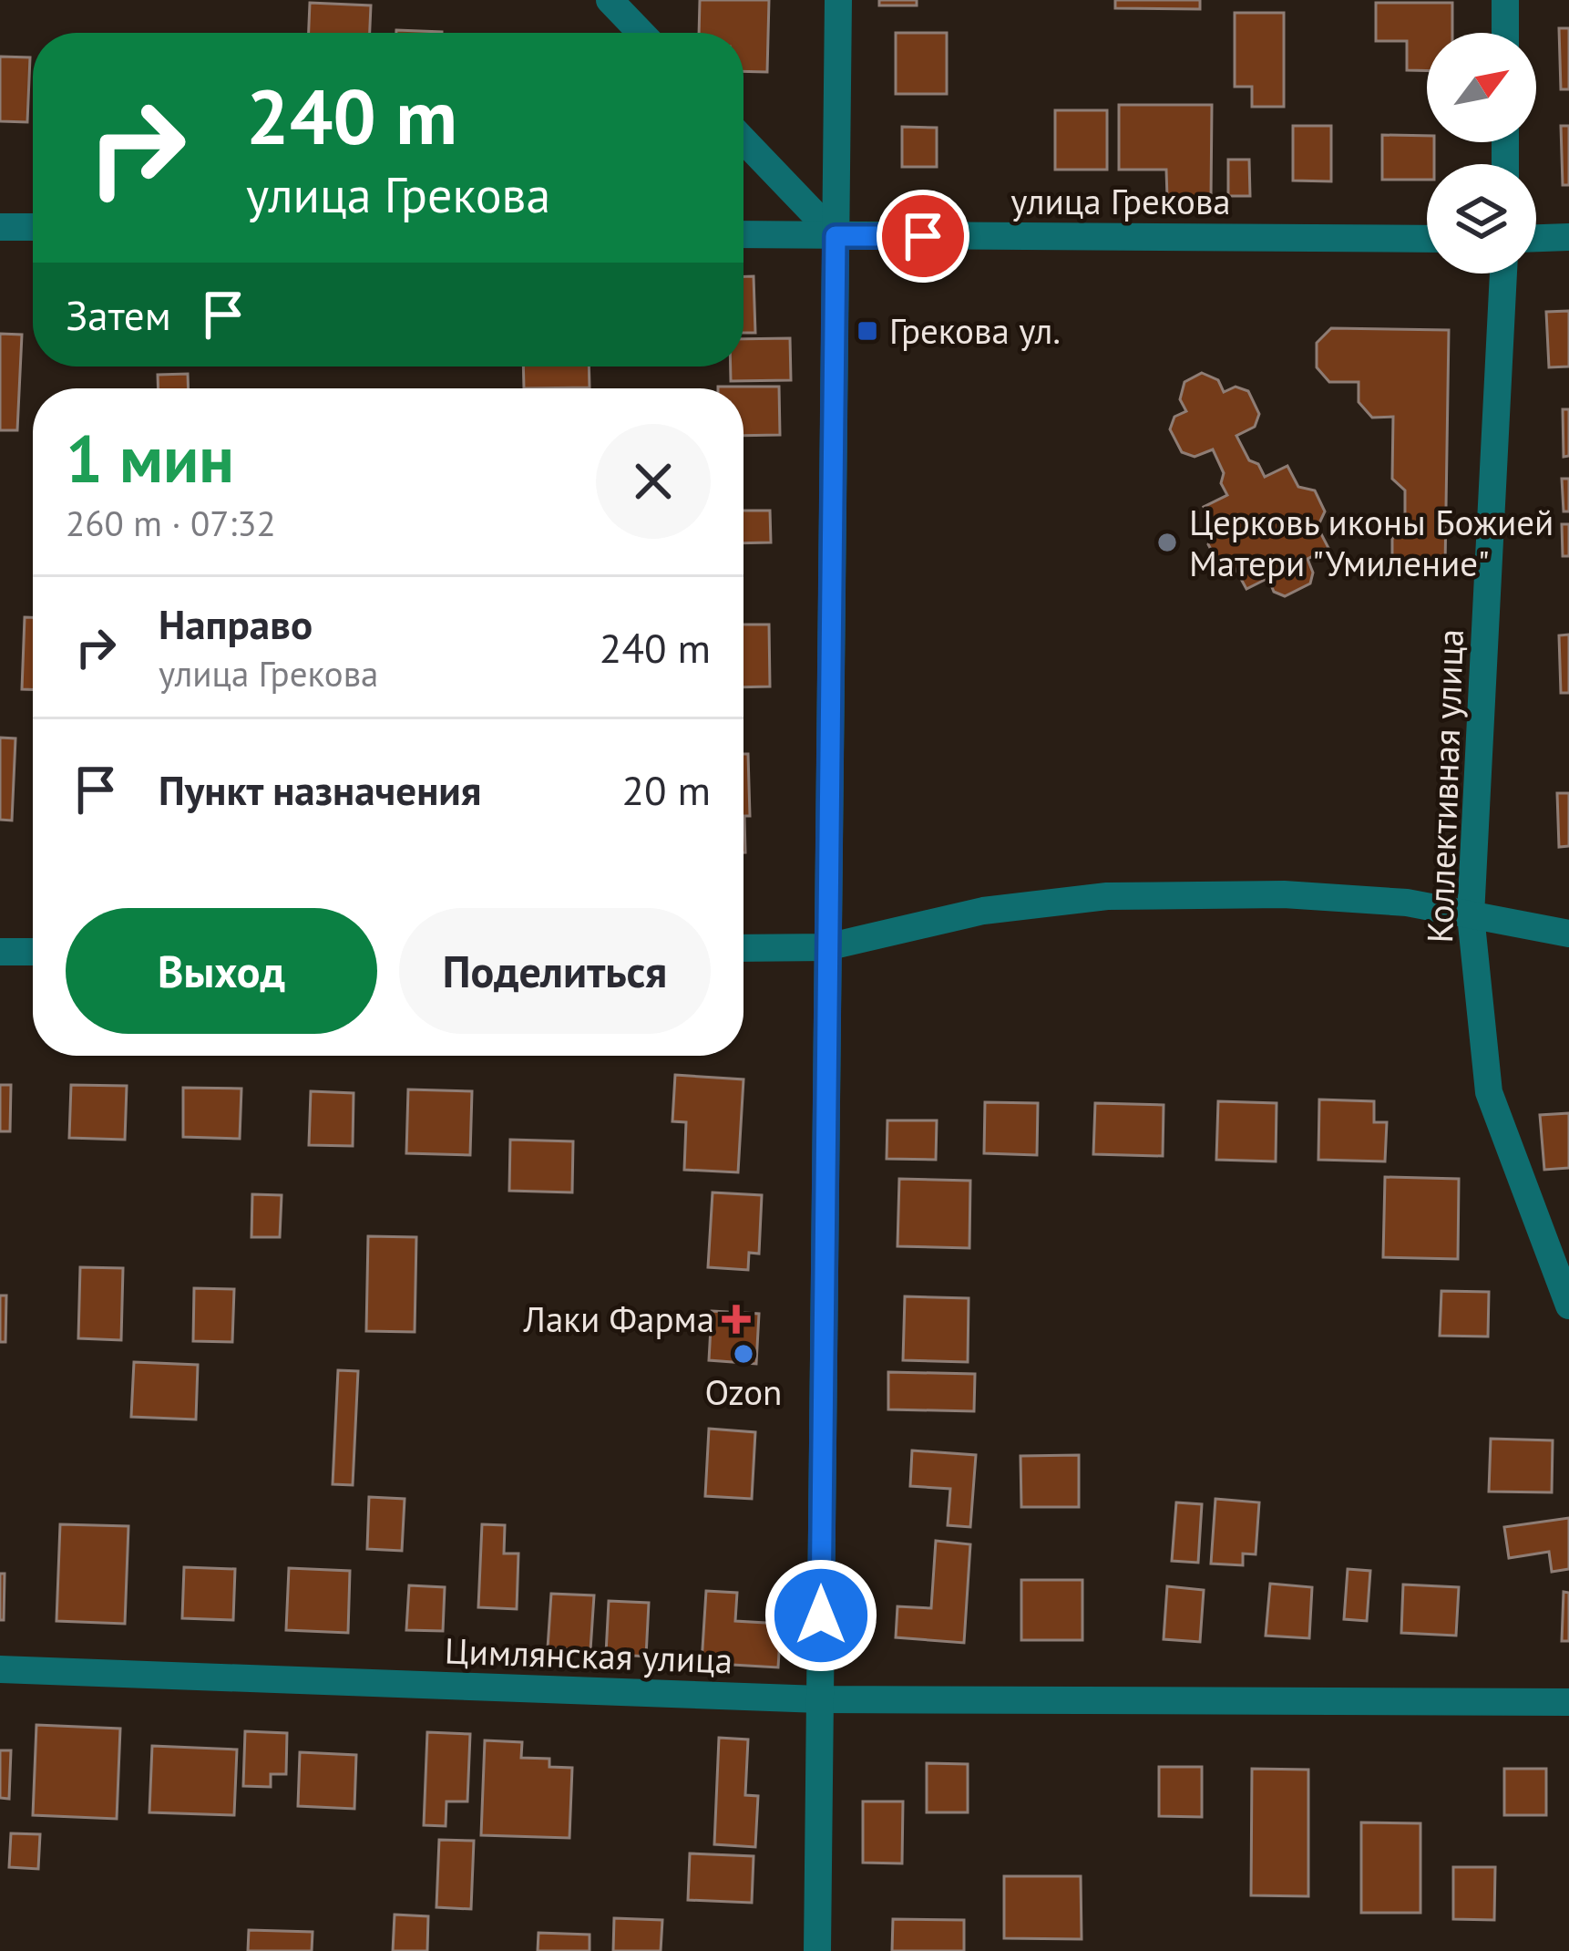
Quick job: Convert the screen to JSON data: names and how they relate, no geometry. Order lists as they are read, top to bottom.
{
  "streets": {
    "street": ["улица Грекова", "Коллективная улица", "Цимлянская улица"]
  },
  "places": {
    "transit": ["Грекова ул."],
    "other": ["Церковь иконы Божией Матери \"Умиление\"", "Ozon"],
    "health": ["Лаки Фарма"]
  },
  "north": "top right",
  "page": {
    "turn": ["240 m", "улица Грекова"],
    "then": "Затем",
    "heading": ["1 мин", "260 m · 07:32"],
    "list": [
      {
        "name": "Направо",
        "note": "улица Грекова",
        "value": "240 m"
      },
      {
        "name": "Пункт назначения",
        "value": "20 m"
      }
    ],
    "buttons": ["Выход", "Поделиться"]
  }
}
